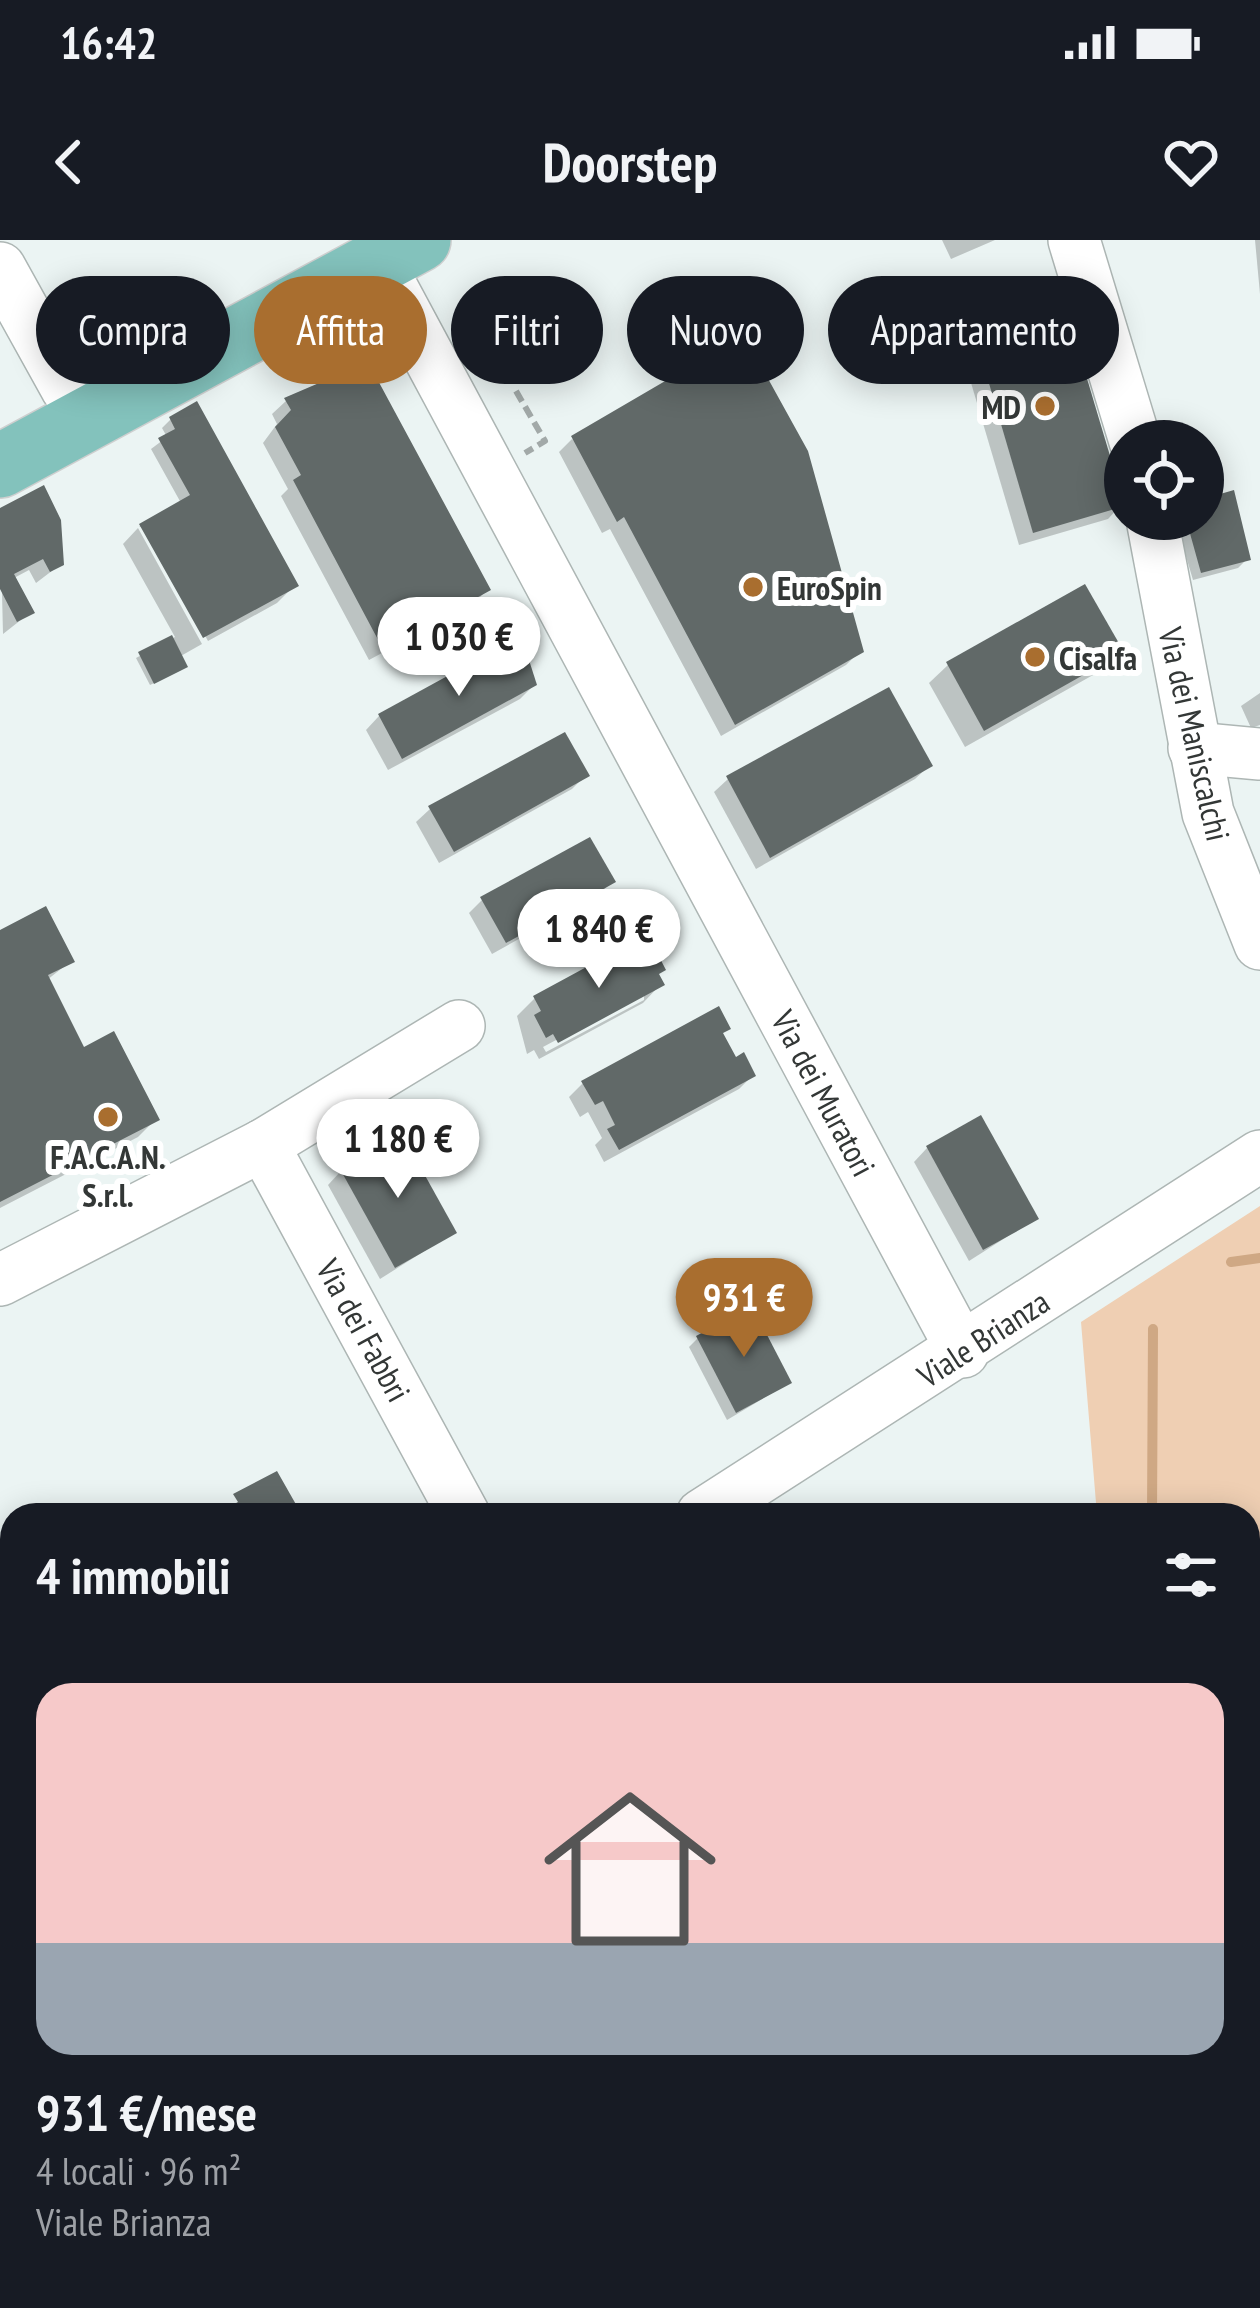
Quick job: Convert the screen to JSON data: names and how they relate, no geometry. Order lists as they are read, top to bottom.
{
  "streets": {
    "street": [
      "Via dei Maniscalchi",
      "Via dei Muratori",
      "Via dei Fabbri",
      "Viale Brianza"
    ]
  },
  "crossings": [
    ["Via dei Muratori", "Viale Brianza"]
  ],
  "places": [
    "MD",
    "EuroSpin",
    "Cisalfa",
    "F.A.C.A.N. S.r.l."
  ],
  "page": {
    "status": "16:42",
    "header": "Doorstep",
    "chip": [
      "Compra",
      "Affitta",
      "Filtri",
      "Nuovo",
      "Appartamento"
    ],
    "price": [
      "1 030 €",
      "1 840 €",
      "1 180 €",
      "931 €"
    ],
    "heading": "4 immobili",
    "list": [
      {
        "name": "931 €/mese",
        "note": "4 locali · 96 m² · Viale Brianza"
      }
    ]
  }
}
